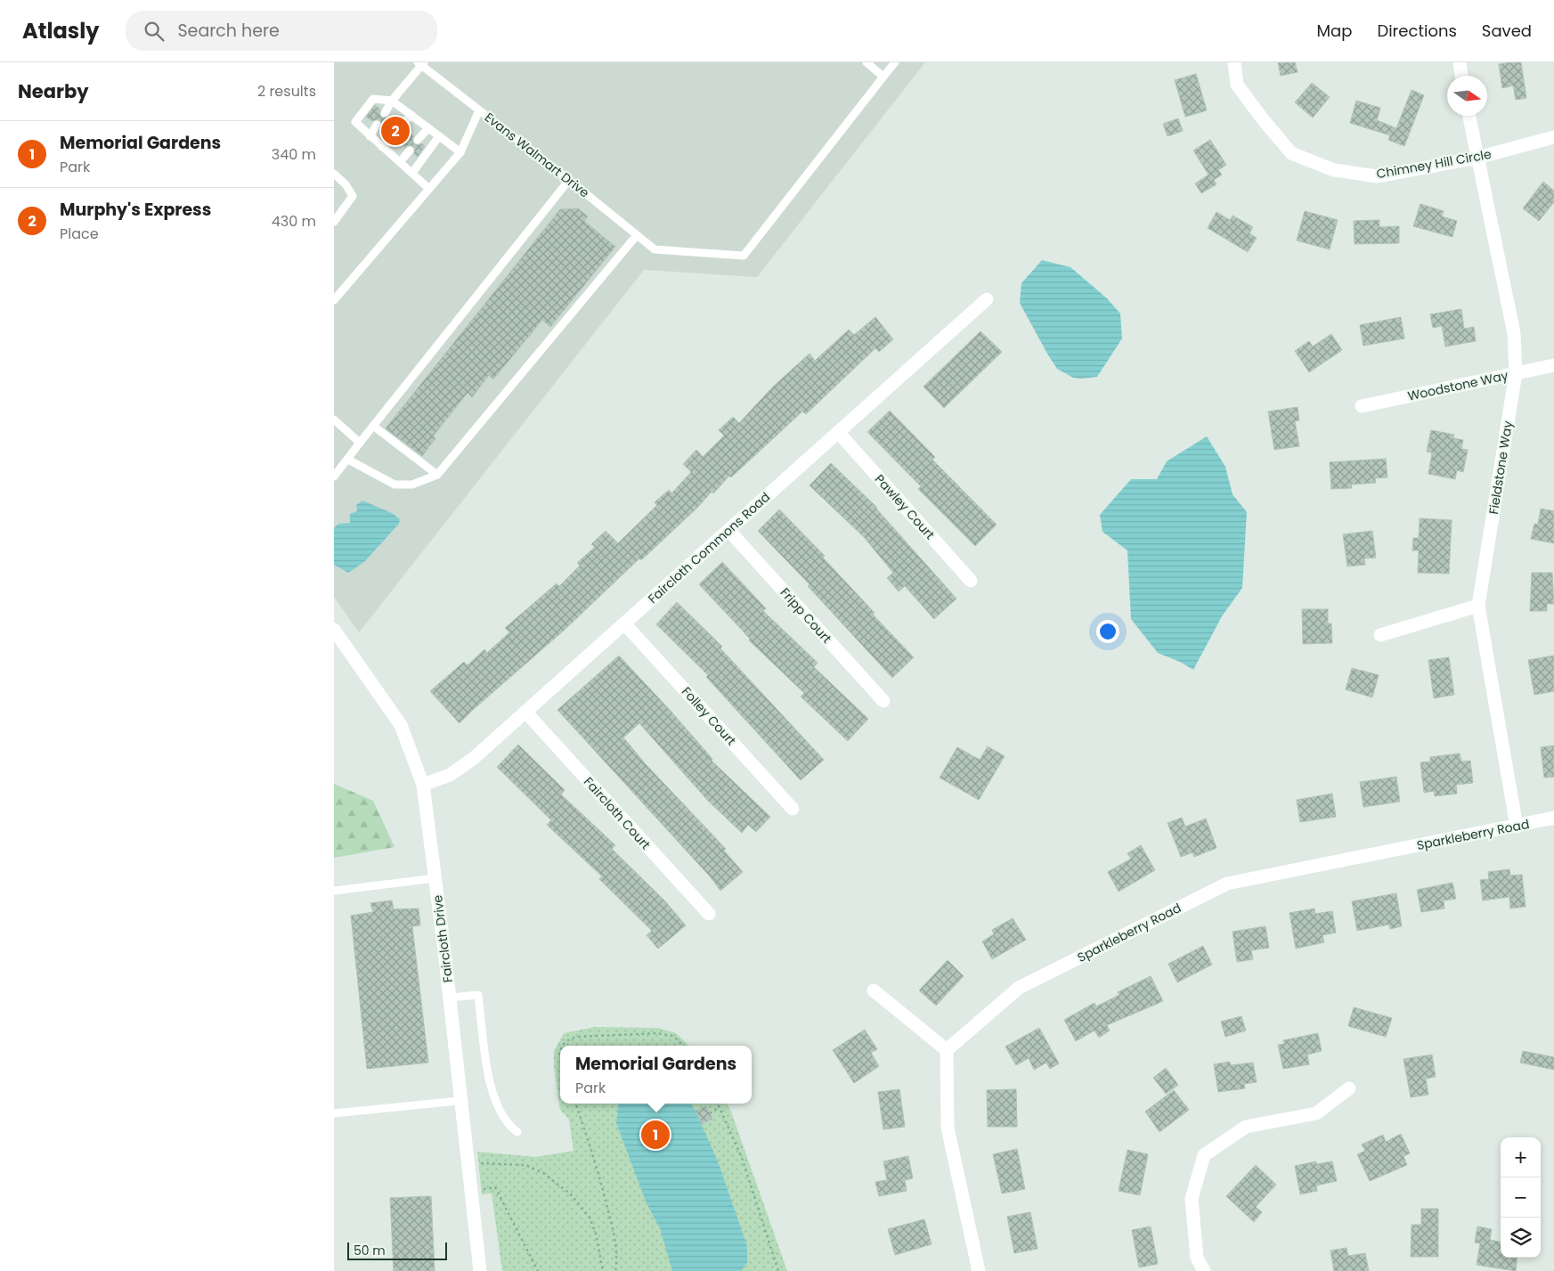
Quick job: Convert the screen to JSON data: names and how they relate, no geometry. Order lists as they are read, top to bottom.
{
  "streets": {
    "street": [
      "Chimney Hill Circle",
      "Woodstone Way",
      "Fieldstone Way",
      "Pawley Court",
      "Faircloth Commons Road",
      "Fripp Court",
      "Folley Court",
      "Faircloth Court",
      "Sparkleberry Road",
      "Faircloth Drive"
    ],
    "lane": ["Evans Walmart Drive"]
  },
  "crossings": [
    ["Chimney Hill Circle", "Fieldstone Way"],
    ["Woodstone Way", "Fieldstone Way"],
    ["Fieldstone Way", "Sparkleberry Road"],
    ["Pawley Court", "Faircloth Commons Road"],
    ["Faircloth Commons Road", "Fripp Court"],
    ["Faircloth Commons Road", "Folley Court"],
    ["Faircloth Commons Road", "Faircloth Court"],
    ["Faircloth Commons Road", "Faircloth Drive"]
  ],
  "scale_bar": "50 m",
  "north": "right",
  "page": {
    "header": "Atlasly",
    "search": "Search here",
    "nav": ["Map", "Directions", "Saved"],
    "heading": ["Nearby", "2 results"],
    "pins": ["2", "1"],
    "list": [
      {
        "mark": "1",
        "name": "Memorial Gardens",
        "note": "Park",
        "value": "340 m"
      },
      {
        "mark": "2",
        "name": "Murphy's Express",
        "note": "Place",
        "value": "430 m"
      }
    ],
    "popup": ["Memorial Gardens", "Park"],
    "map_buttons": ["+", "−"],
    "scale": "50 m"
  }
}
